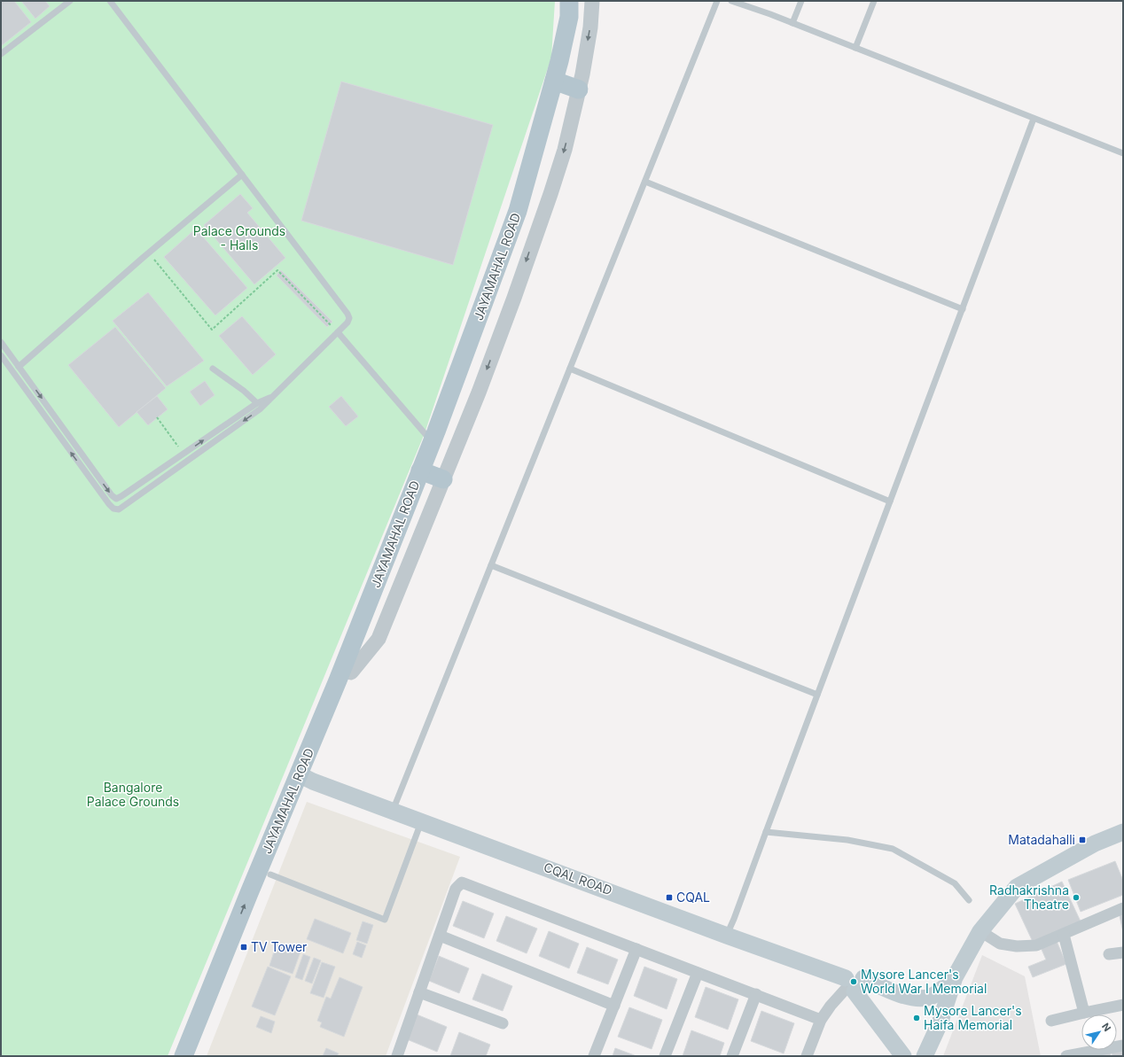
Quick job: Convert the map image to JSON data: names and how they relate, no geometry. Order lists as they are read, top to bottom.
{
  "streets": {
    "main road": ["JAYAMAHAL ROAD", "CQAL ROAD"]
  },
  "crossings": [
    ["JAYAMAHAL ROAD", "CQAL ROAD"]
  ],
  "parks": ["Palace Grounds - Halls", "Bangalore Palace Grounds"],
  "places": {
    "transit": ["Matadahalli", "CQAL", "TV Tower"],
    "other": ["Radhakrishna Theatre", "Mysore Lancer's World War I Memorial", "Mysore Lancer's Haifa Memorial"]
  },
  "north": "top right"
}
